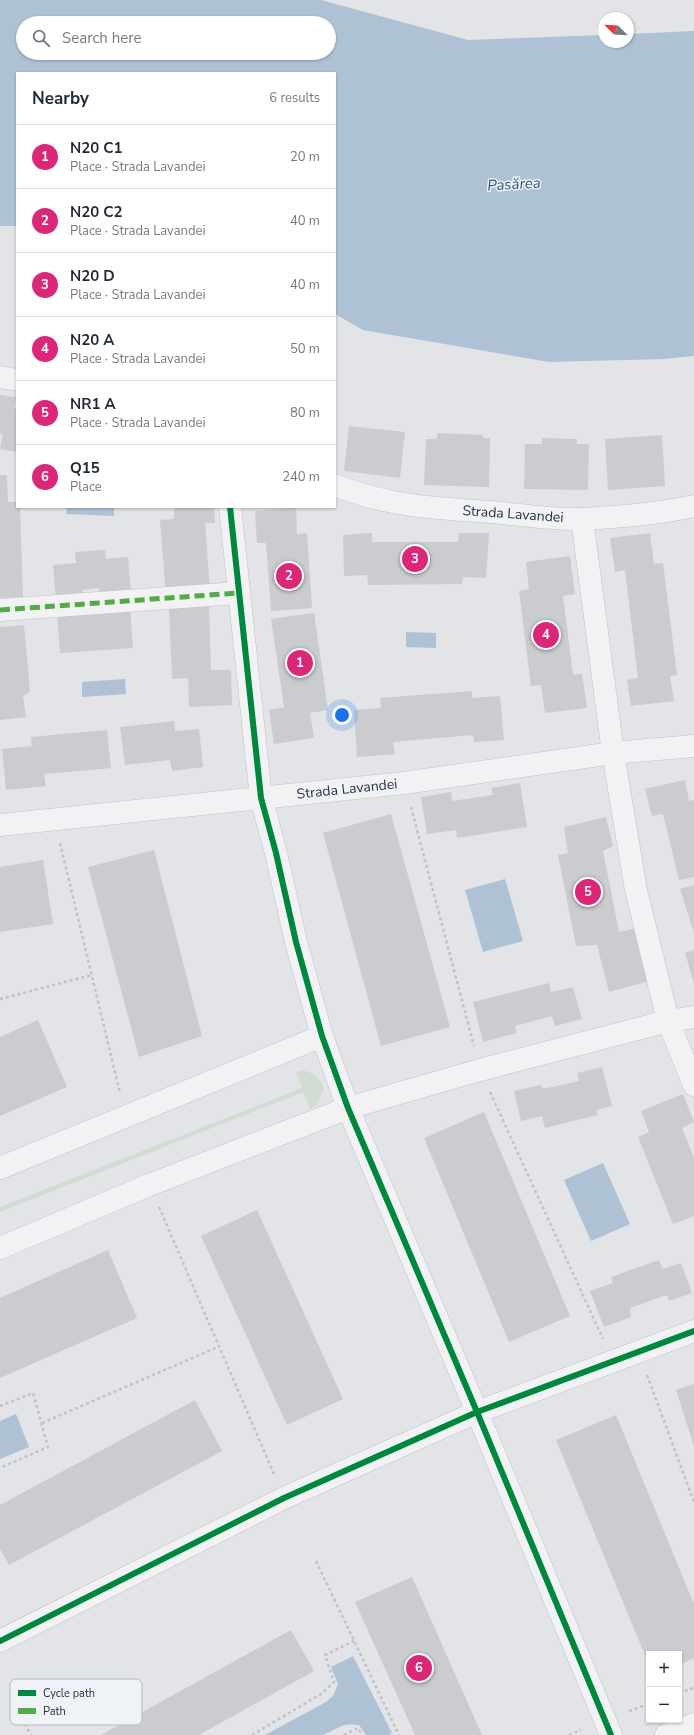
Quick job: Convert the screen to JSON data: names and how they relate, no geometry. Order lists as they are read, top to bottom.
{
  "streets": {
    "street": ["Strada Lavandei"]
  },
  "water": ["Pasărea"],
  "legend": ["Cycle path", "Path"],
  "north": "top left",
  "page": {
    "search": "Search here",
    "heading": ["Nearby", "6 results"],
    "list": [
      {
        "mark": "1",
        "name": "N20 C1",
        "note": "Place · Strada Lavandei",
        "value": "20 m"
      },
      {
        "mark": "2",
        "name": "N20 C2",
        "note": "Place · Strada Lavandei",
        "value": "40 m"
      },
      {
        "mark": "3",
        "name": "N20 D",
        "note": "Place · Strada Lavandei",
        "value": "40 m"
      },
      {
        "mark": "4",
        "name": "N20 A",
        "note": "Place · Strada Lavandei",
        "value": "50 m"
      },
      {
        "mark": "5",
        "name": "NR1 A",
        "note": "Place · Strada Lavandei",
        "value": "80 m"
      },
      {
        "mark": "6",
        "name": "Q15",
        "note": "Place",
        "value": "240 m"
      }
    ],
    "pins": [
      "3",
      "2",
      "4",
      "1",
      "5",
      "6"
    ],
    "map_buttons": ["+", "−"]
  }
}
